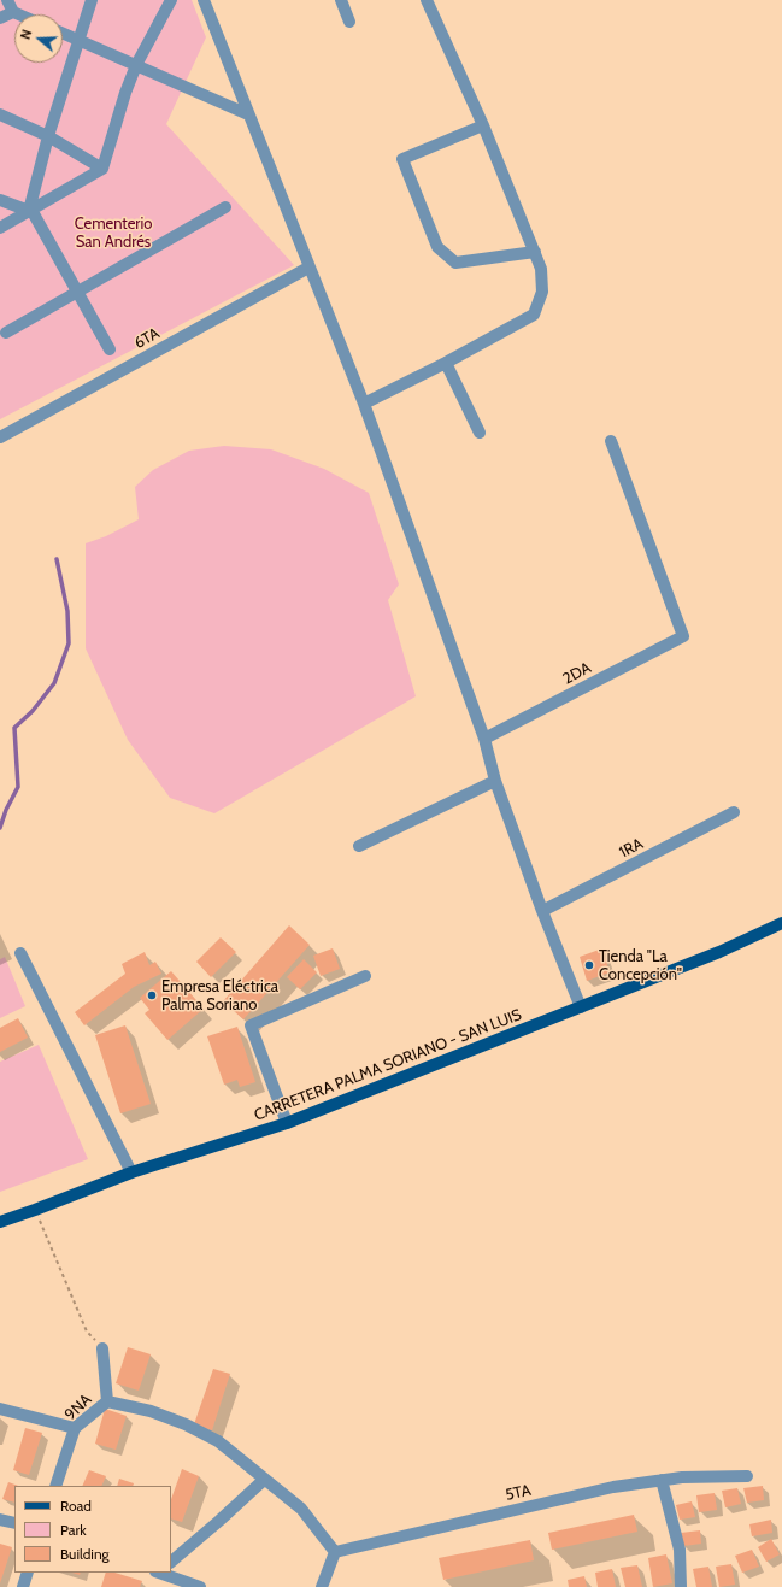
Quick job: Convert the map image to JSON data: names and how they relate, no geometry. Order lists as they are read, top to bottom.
{
  "streets": {
    "main road": ["CARRETERA PALMA SORIANO - SAN LUIS"],
    "street": [
      "6TA",
      "2DA",
      "1RA",
      "9NA",
      "5TA"
    ]
  },
  "parks": ["Cementerio San Andrés"],
  "places": ["Tienda \"La Concepción\"", "Empresa Eléctrica Palma Soriano"],
  "legend": ["Road", "Park", "Building"],
  "north": "left"
}
